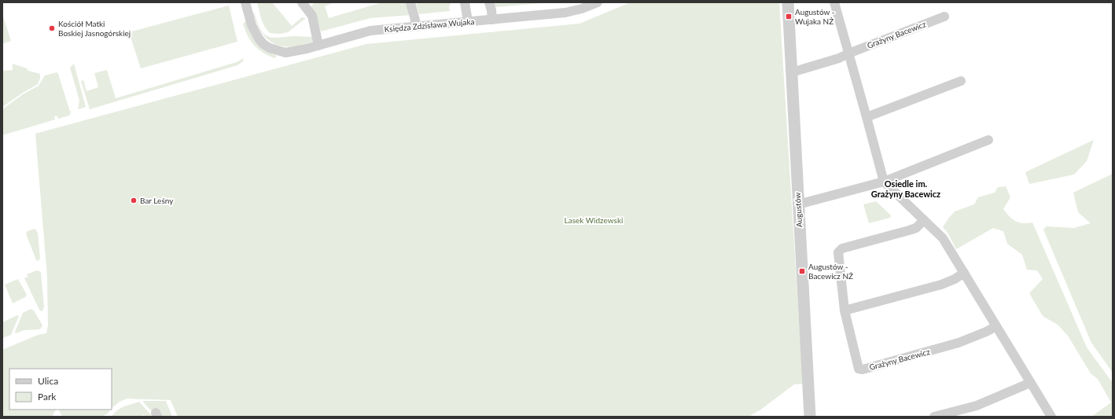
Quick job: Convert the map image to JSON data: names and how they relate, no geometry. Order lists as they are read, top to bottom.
{
  "streets": {
    "street": ["Księdza Zdzisława Wujaka", "Grażyny Bacewicz", "Augustów"]
  },
  "crossings": [
    ["Grażyny Bacewicz", "Augustów"]
  ],
  "districts": ["Osiedle im. Grażyny Bacewicz"],
  "parks": ["Lasek Widzewski"],
  "places": {
    "transit": ["Augustów - Wujaka NŻ", "Augustów - Bacewicz NŻ"],
    "other": ["Kościół Matki Boskiej Jasnogórskiej", "Bar Leśny"]
  },
  "legend": ["Ulica", "Park"]
}
